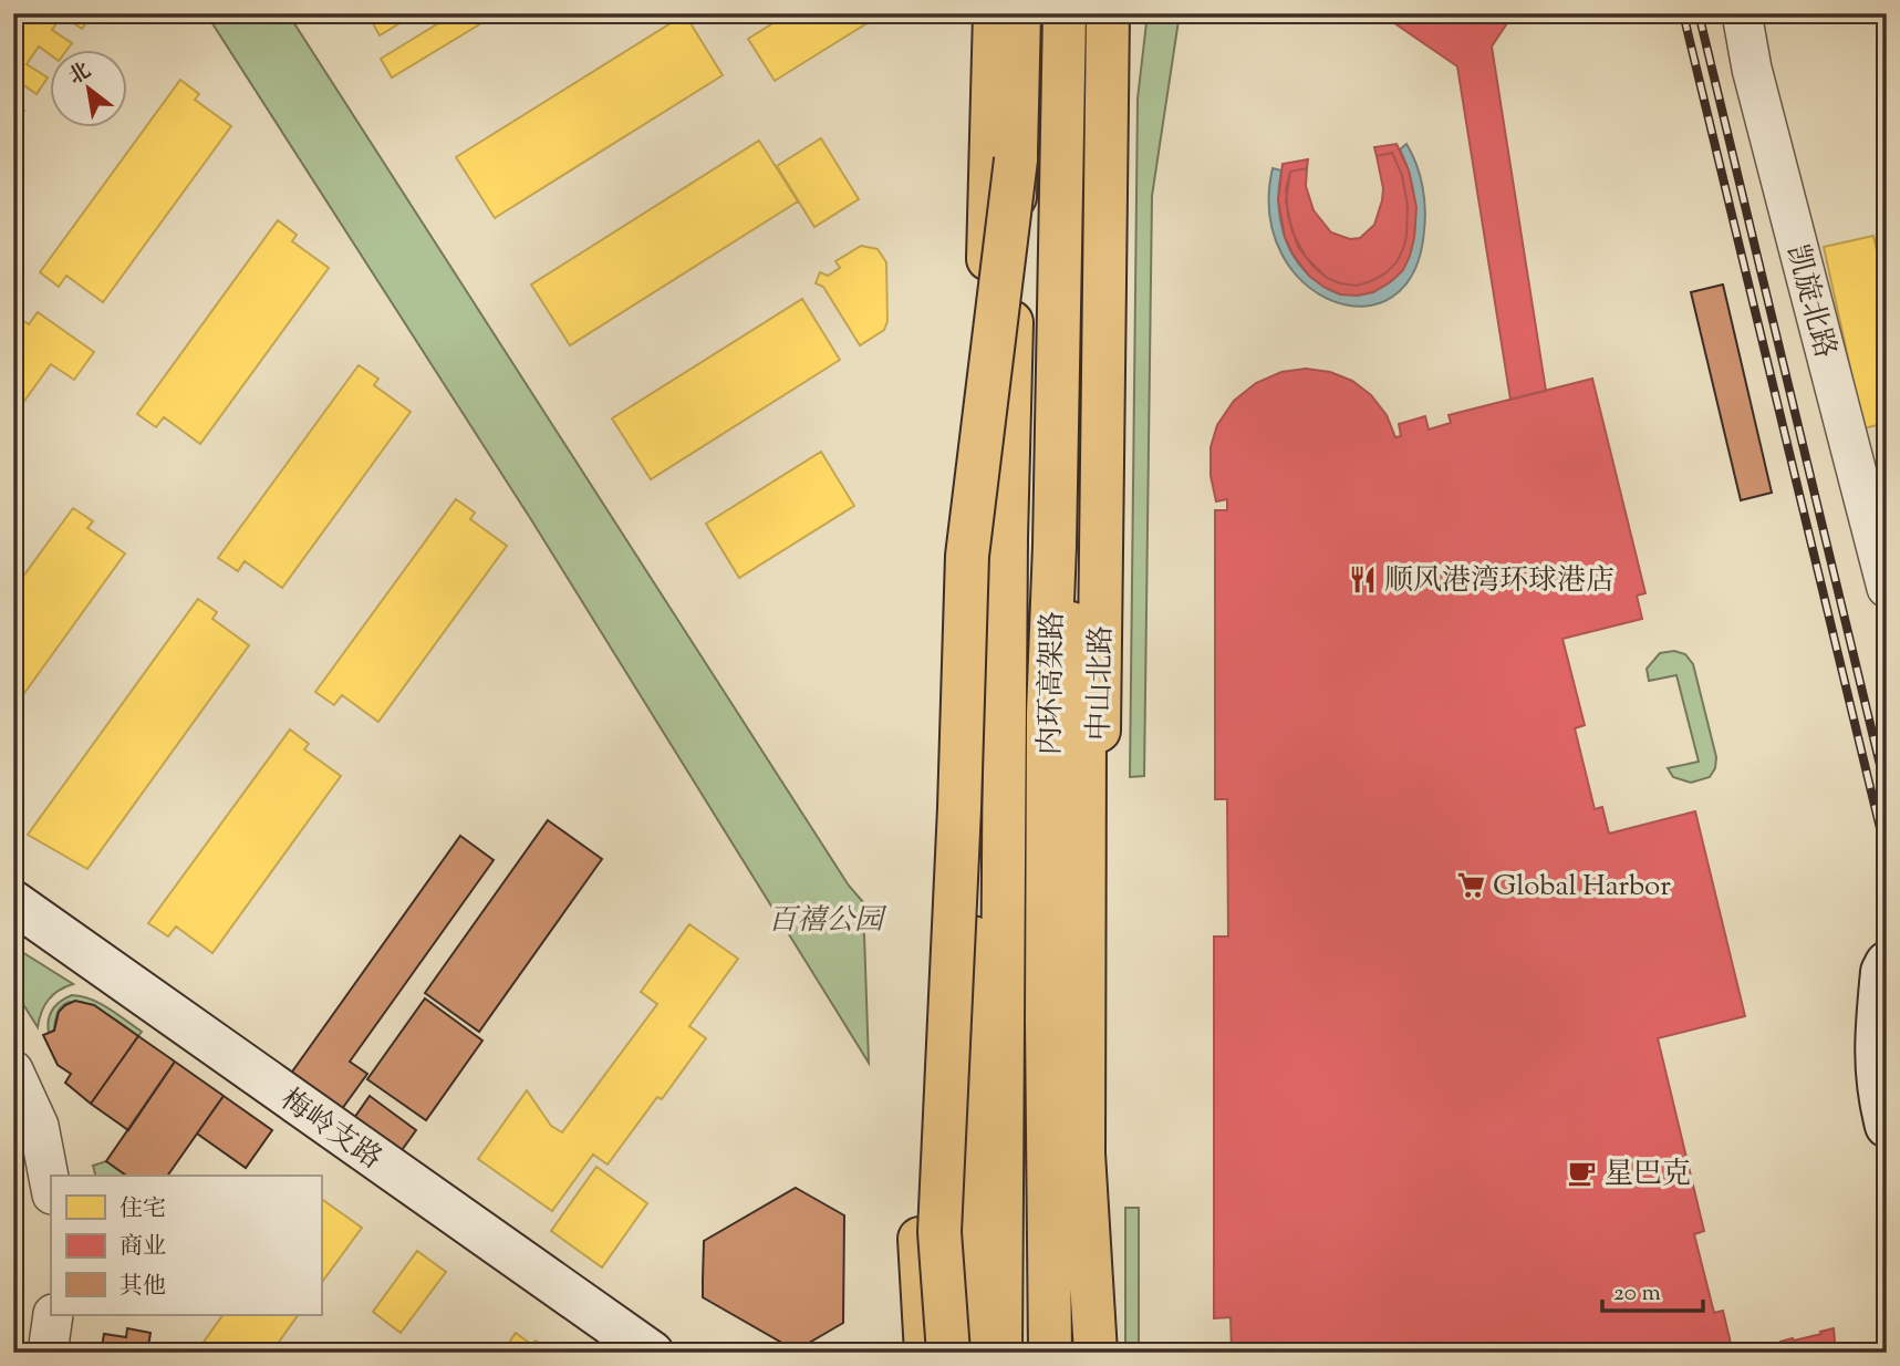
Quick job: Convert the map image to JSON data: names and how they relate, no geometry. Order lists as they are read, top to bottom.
{
  "streets": {
    "main road": ["内环高架路", "中山北路"],
    "street": ["凯旋北路", "梅岭支路"]
  },
  "parks": ["百禧公园"],
  "places": {
    "restaurant": ["顺风港湾环球港店"],
    "supermarket": ["Global Harbor"],
    "cafe": ["星巴克"]
  },
  "legend": ["住宅", "商业", "其他"],
  "scale_bar": "20 m",
  "north": "top left"
}
